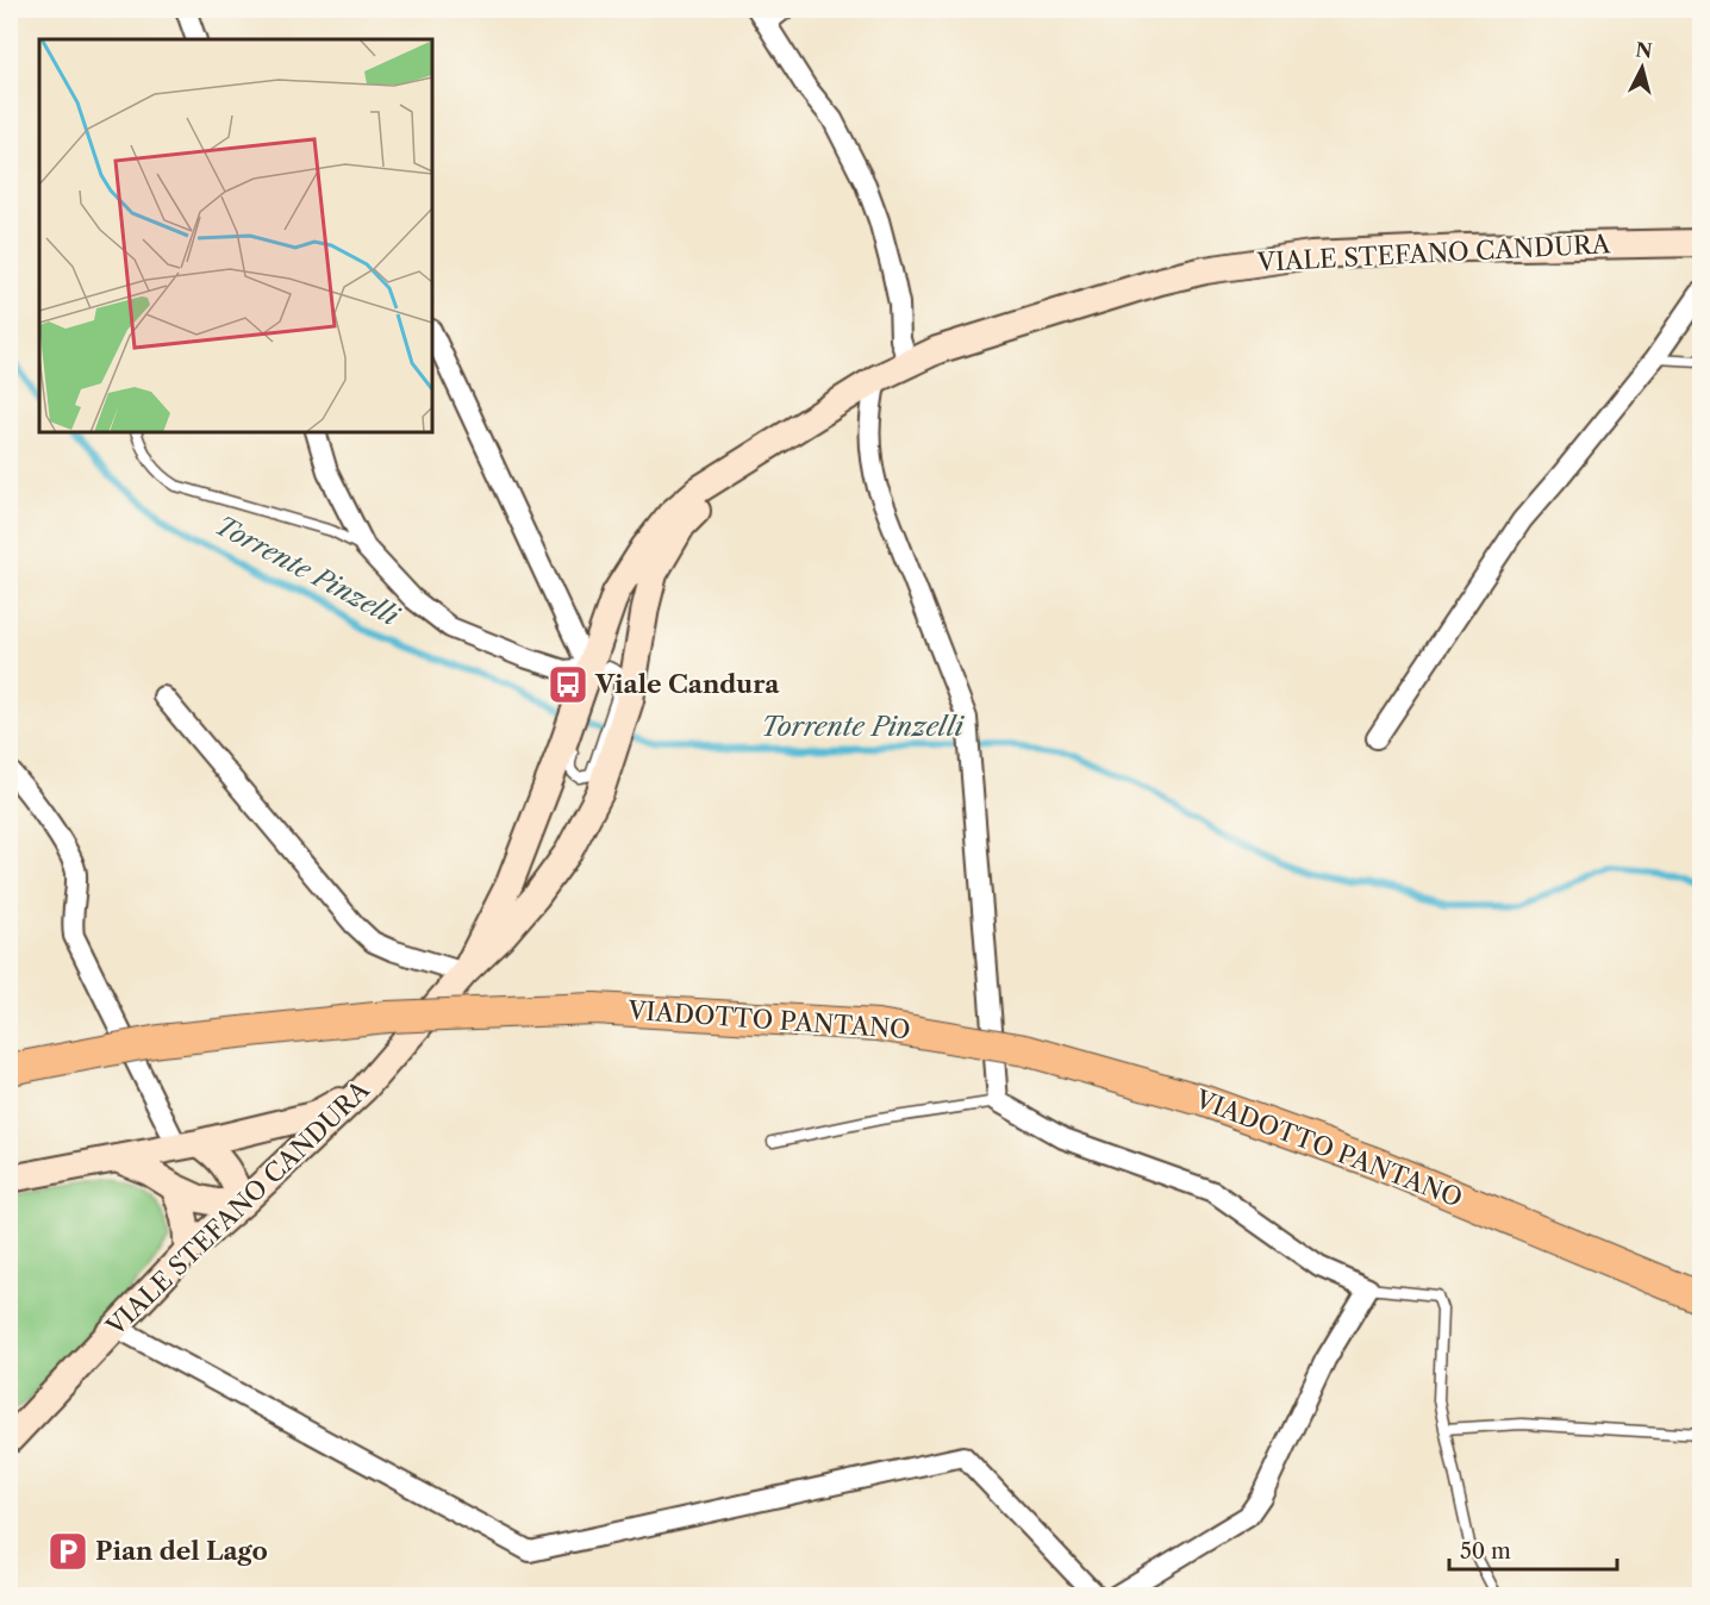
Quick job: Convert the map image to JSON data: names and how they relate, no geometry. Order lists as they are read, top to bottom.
{
  "streets": {
    "main road": ["VIALE STEFANO CANDURA", "VIADOTTO PANTANO"]
  },
  "water": ["Torrente Pinzelli"],
  "places": {
    "bus stop": ["Viale Candura"],
    "parking": ["Pian del Lago"]
  },
  "scale_bar": "50 m",
  "north": "top"
}
